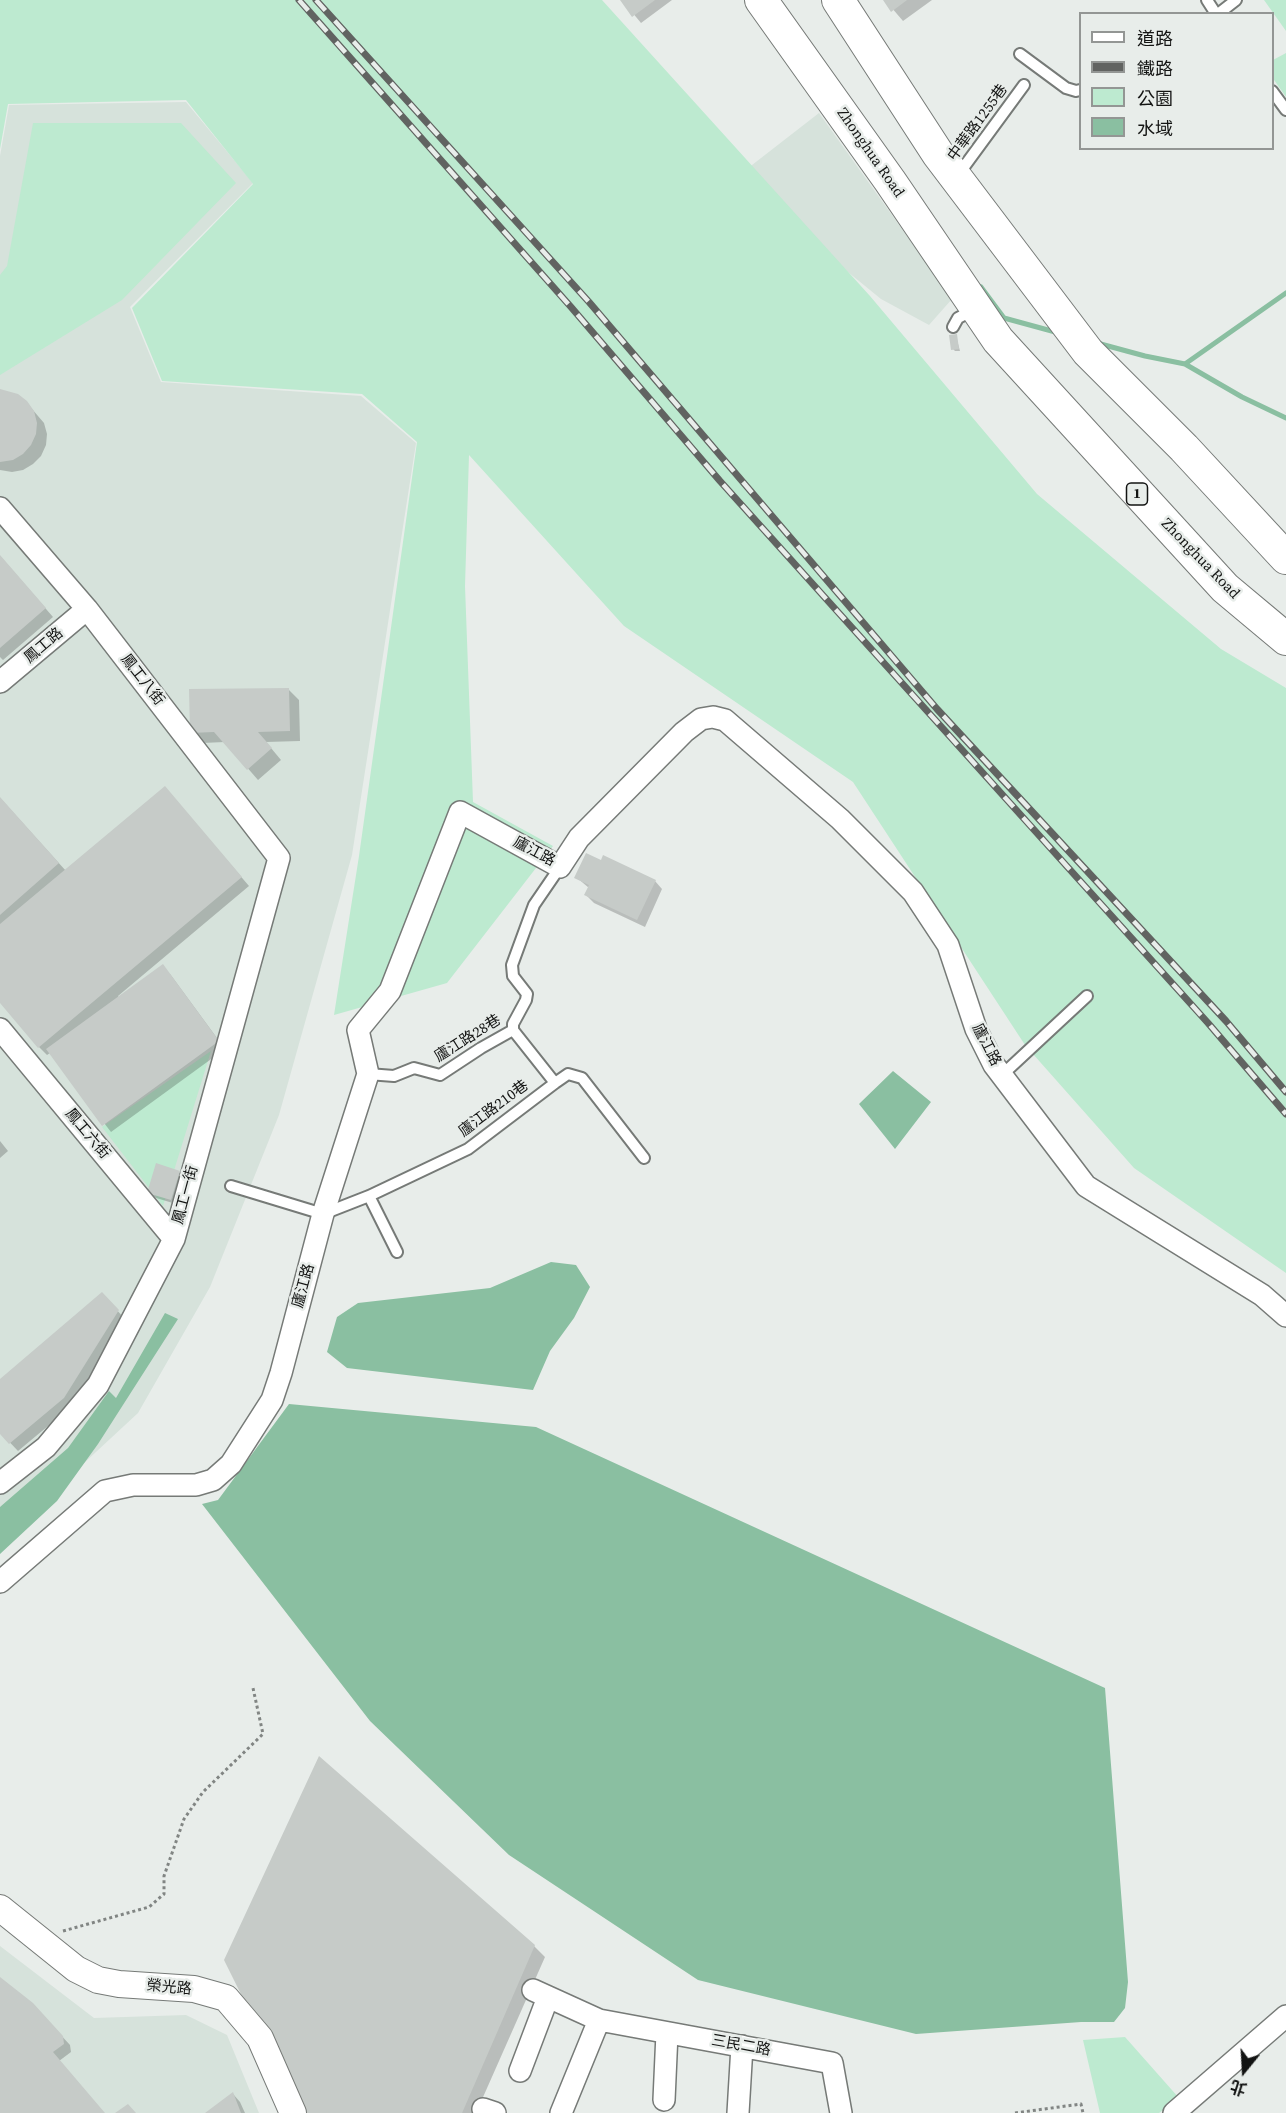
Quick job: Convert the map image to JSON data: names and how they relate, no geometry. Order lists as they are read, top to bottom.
{
  "streets": {
    "main road": ["Zhonghua Road", "1"],
    "street": [
      "鳳工路",
      "鳳工八街",
      "廬江路",
      "鳳工六街",
      "鳳工一街",
      "榮光路",
      "三民二路"
    ],
    "lane": ["中華路1255巷", "廬江路28巷", "廬江路210巷"]
  },
  "crossings": [
    ["鳳工路", "鳳工八街"],
    ["鳳工八街", "鳳工一街"],
    ["廬江路", "廬江路28巷"],
    ["廬江路", "廬江路210巷"],
    ["鳳工六街", "鳳工一街"]
  ],
  "legend": [
    "道路",
    "鐵路",
    "公園",
    "水域"
  ],
  "north": "bottom"
}
